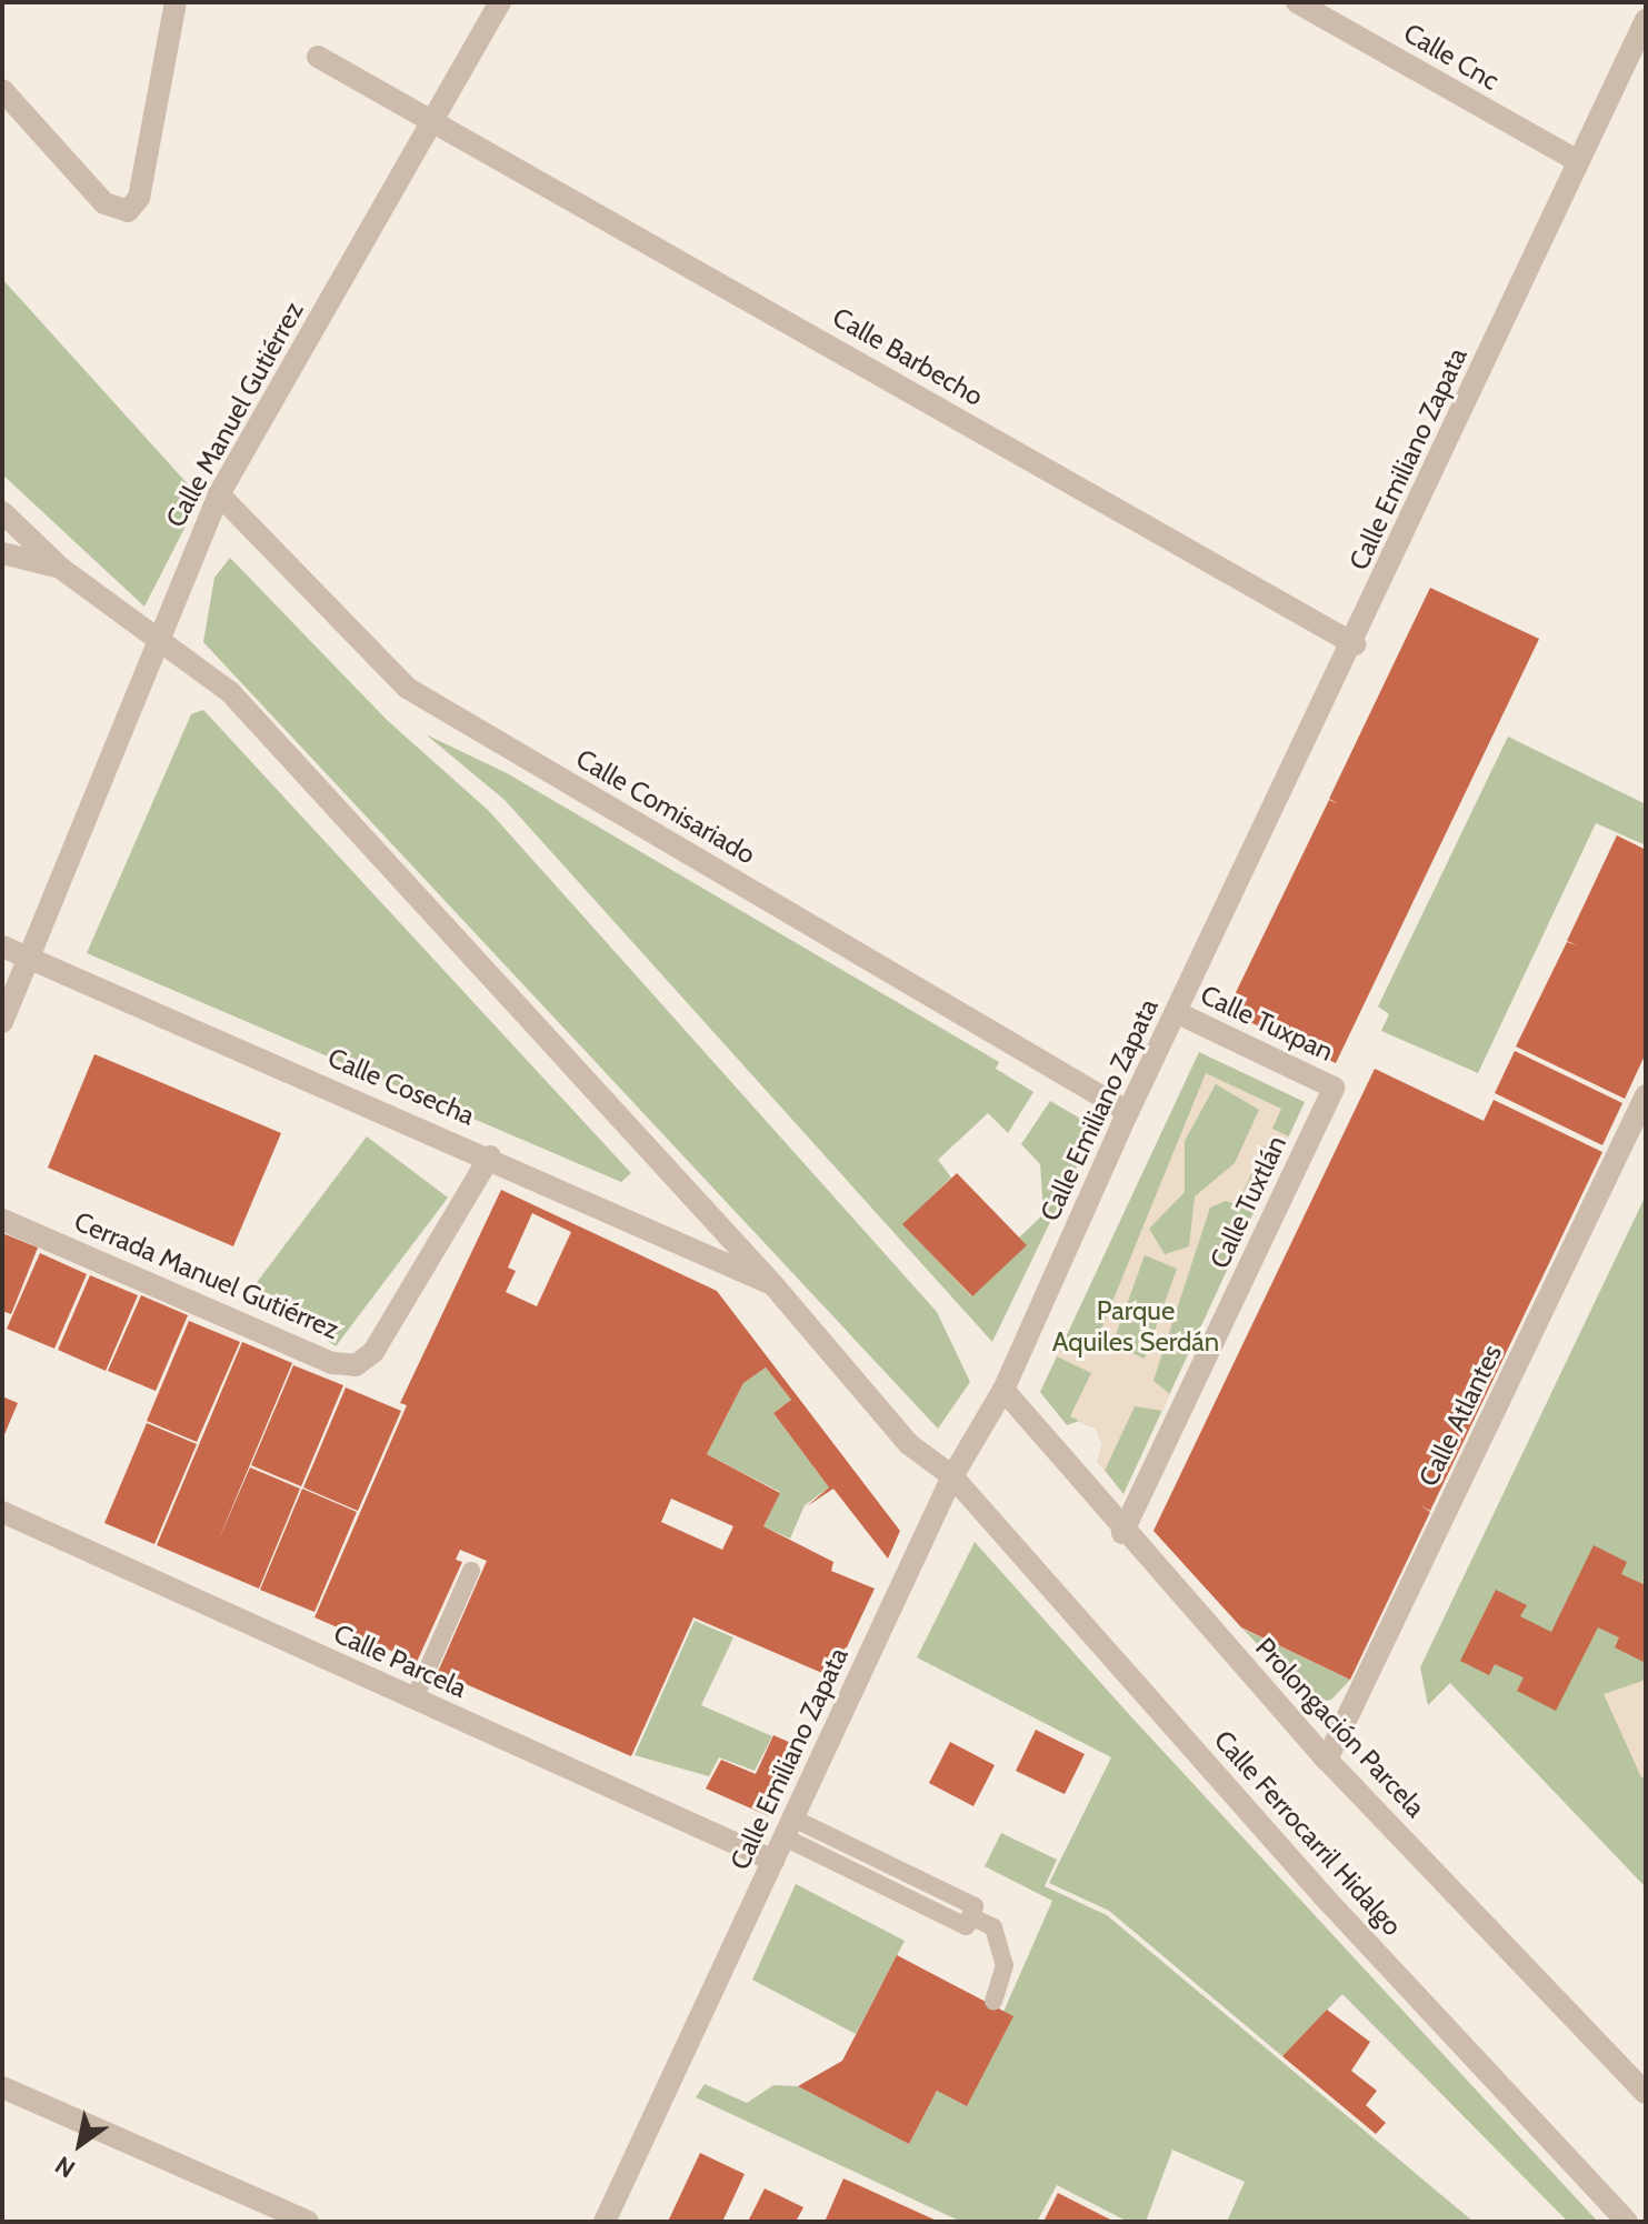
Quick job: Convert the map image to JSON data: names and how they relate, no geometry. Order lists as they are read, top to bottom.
{
  "streets": {
    "street": [
      "Calle Cnc",
      "Calle Barbecho",
      "Calle Manuel Gutiérrez",
      "Calle Emiliano Zapata",
      "Calle Comisariado",
      "Calle Tuxpan",
      "Calle Cosecha",
      "Calle Tuxtlán",
      "Cerrada Manuel Gutiérrez",
      "Calle Atlantes",
      "Calle Parcela",
      "Prolongación Parcela",
      "Calle Ferrocarril Hidalgo"
    ]
  },
  "crossings": [
    ["Calle Cnc", "Calle Emiliano Zapata"],
    ["Calle Barbecho", "Calle Manuel Gutiérrez"],
    ["Calle Barbecho", "Calle Emiliano Zapata"],
    ["Calle Manuel Gutiérrez", "Calle Comisariado"],
    ["Calle Manuel Gutiérrez", "Calle Cosecha"],
    ["Calle Manuel Gutiérrez", "Calle Ferrocarril Hidalgo"],
    ["Calle Emiliano Zapata", "Calle Comisariado"],
    ["Calle Emiliano Zapata", "Calle Tuxpan"],
    ["Calle Emiliano Zapata", "Calle Parcela"],
    ["Calle Emiliano Zapata", "Prolongación Parcela"],
    ["Calle Emiliano Zapata", "Calle Ferrocarril Hidalgo"],
    ["Calle Tuxpan", "Calle Tuxtlán"],
    ["Calle Cosecha", "Cerrada Manuel Gutiérrez"],
    ["Calle Cosecha", "Calle Ferrocarril Hidalgo"],
    ["Calle Tuxtlán", "Prolongación Parcela"],
    ["Calle Atlantes", "Prolongación Parcela"]
  ],
  "parks": ["Parque Aquiles Serdán"],
  "north": "bottom left"
}
